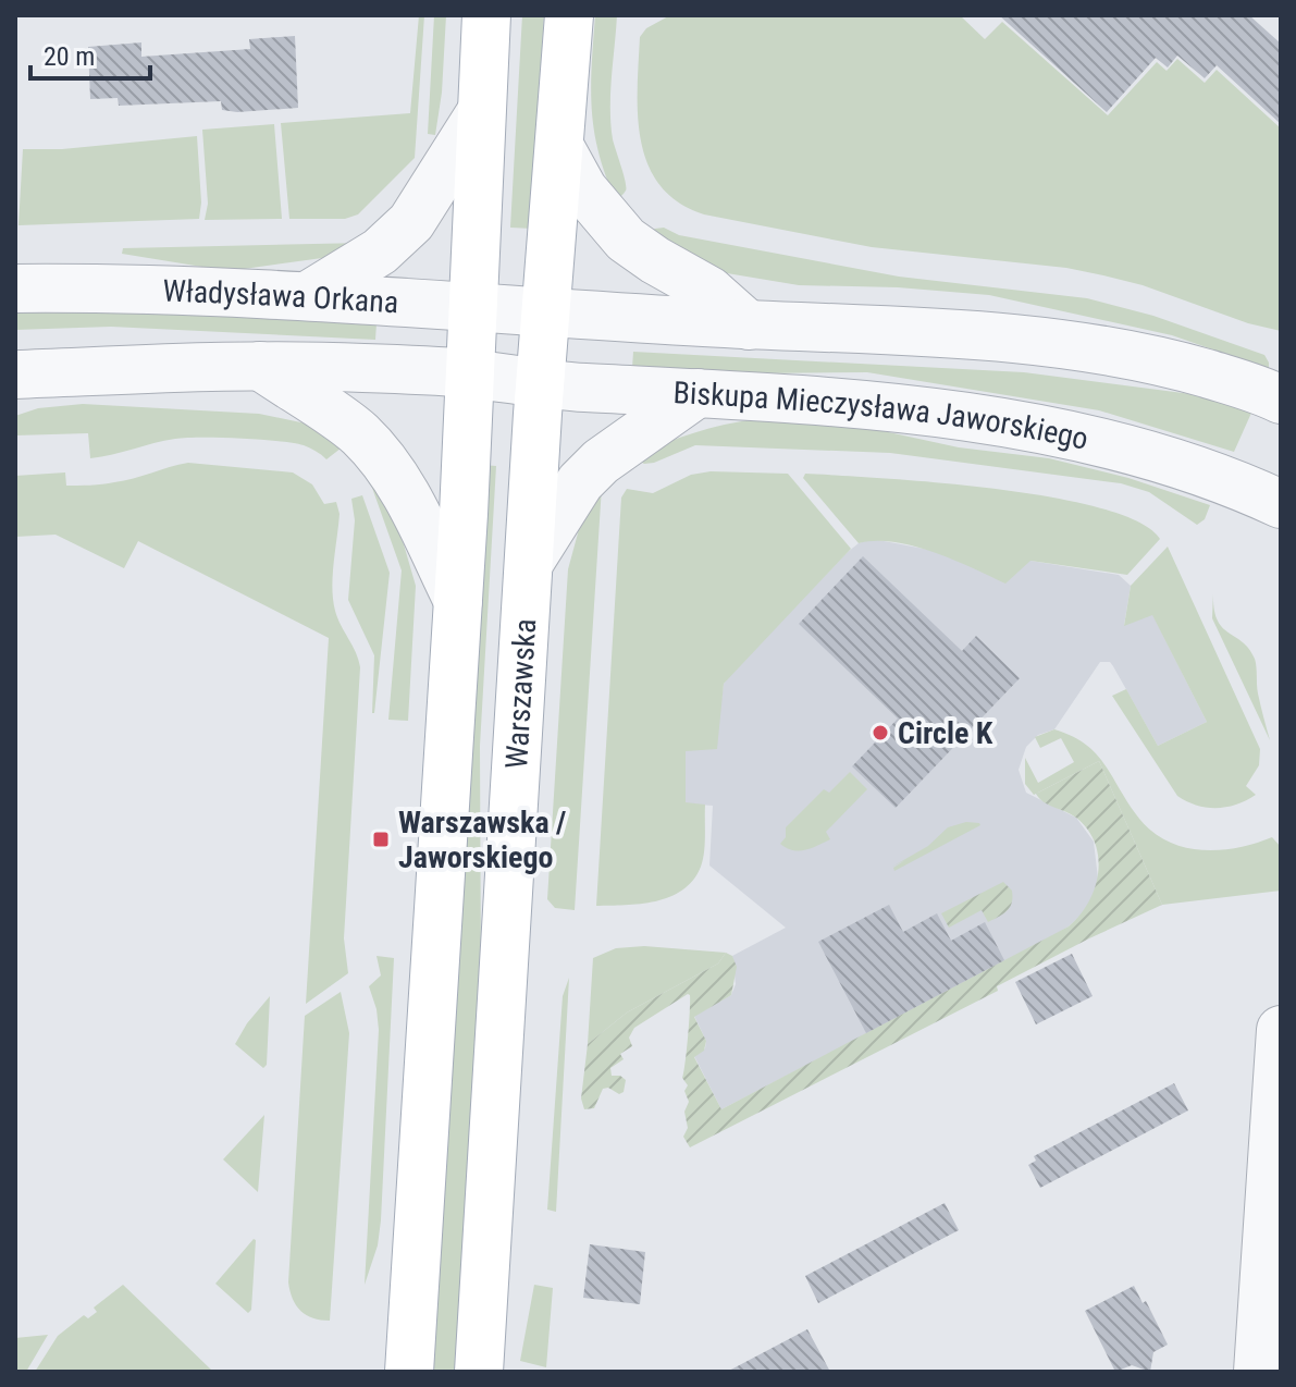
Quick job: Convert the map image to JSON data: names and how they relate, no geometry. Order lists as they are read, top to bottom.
{
  "streets": {
    "main road": ["Warszawska"],
    "street": ["Władysława Orkana", "Biskupa Mieczysława Jaworskiego"]
  },
  "crossings": [
    ["Władysława Orkana", "Warszawska"],
    ["Biskupa Mieczysława Jaworskiego", "Warszawska"]
  ],
  "places": {
    "other": ["Circle K"],
    "transit": ["Warszawska / Jaworskiego"]
  },
  "scale_bar": "20 m"
}
